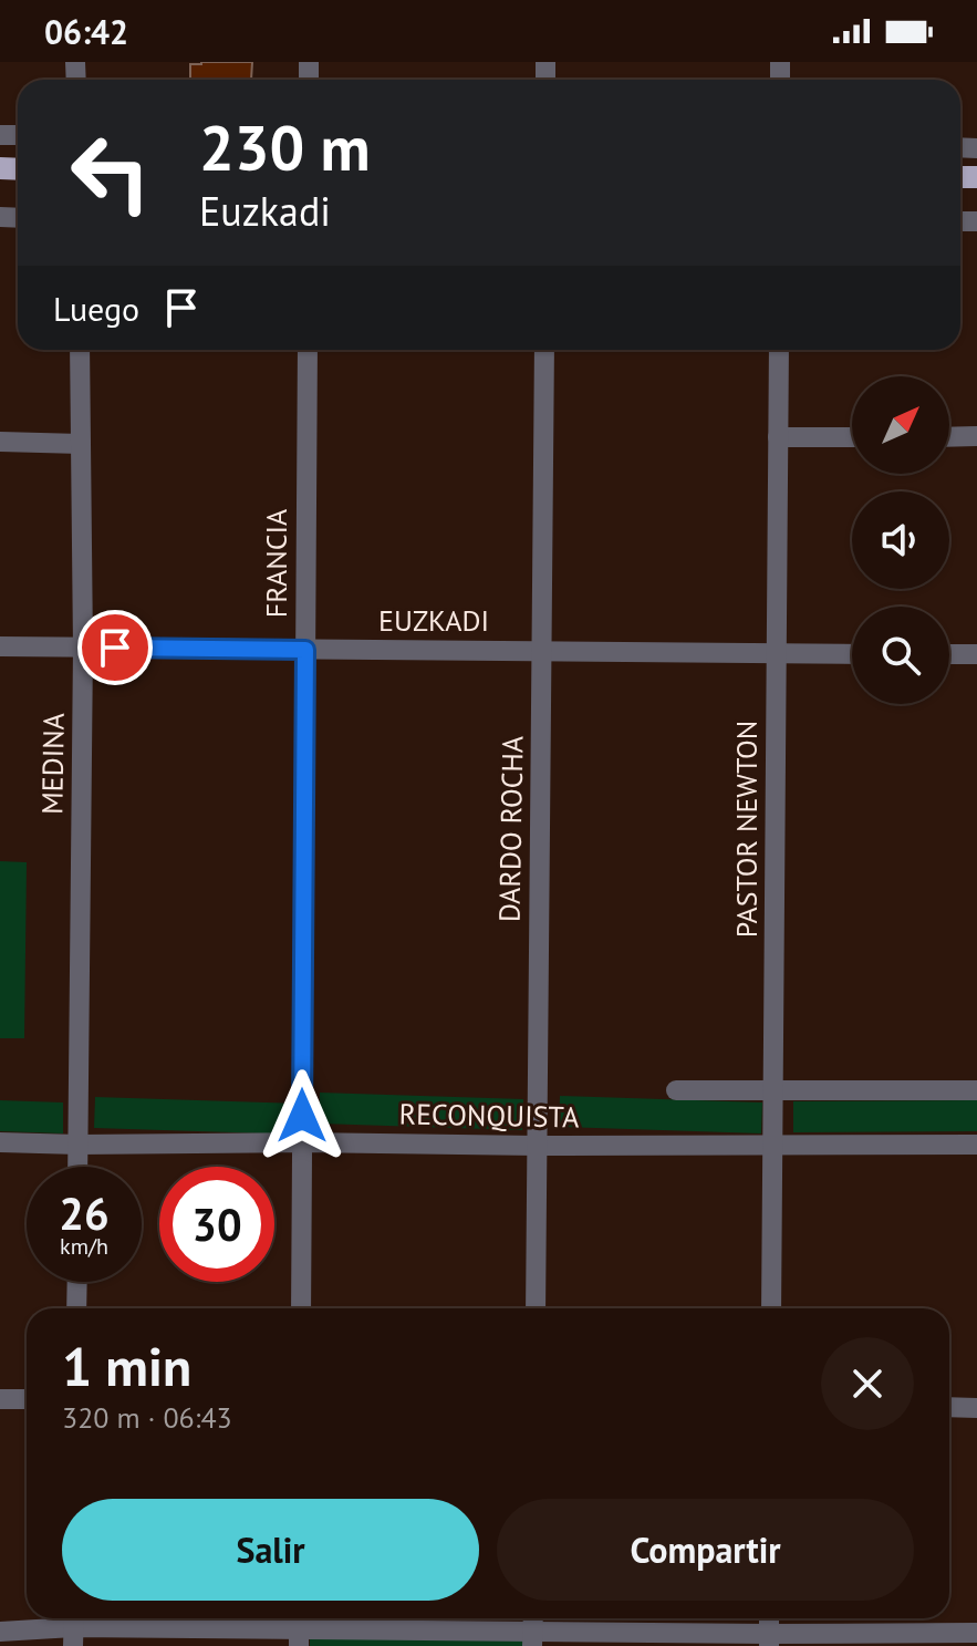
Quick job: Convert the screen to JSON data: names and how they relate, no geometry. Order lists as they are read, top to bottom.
{
  "streets": {
    "street": [
      "FRANCIA",
      "EUZKADI",
      "MEDINA",
      "DARDO ROCHA",
      "PASTOR NEWTON",
      "RECONQUISTA"
    ]
  },
  "crossings": [
    ["FRANCIA", "EUZKADI"],
    ["FRANCIA", "RECONQUISTA"],
    ["EUZKADI", "MEDINA"],
    ["EUZKADI", "DARDO ROCHA"],
    ["EUZKADI", "PASTOR NEWTON"],
    ["MEDINA", "RECONQUISTA"],
    ["DARDO ROCHA", "RECONQUISTA"],
    ["PASTOR NEWTON", "RECONQUISTA"]
  ],
  "north": "top right",
  "page": {
    "status": "06:42",
    "turn": ["230 m", "Euzkadi"],
    "then": "Luego",
    "speed": "26 km/h",
    "limit": "30",
    "heading": ["1 min", "320 m · 06:43"],
    "buttons": ["Salir", "Compartir"]
  }
}
